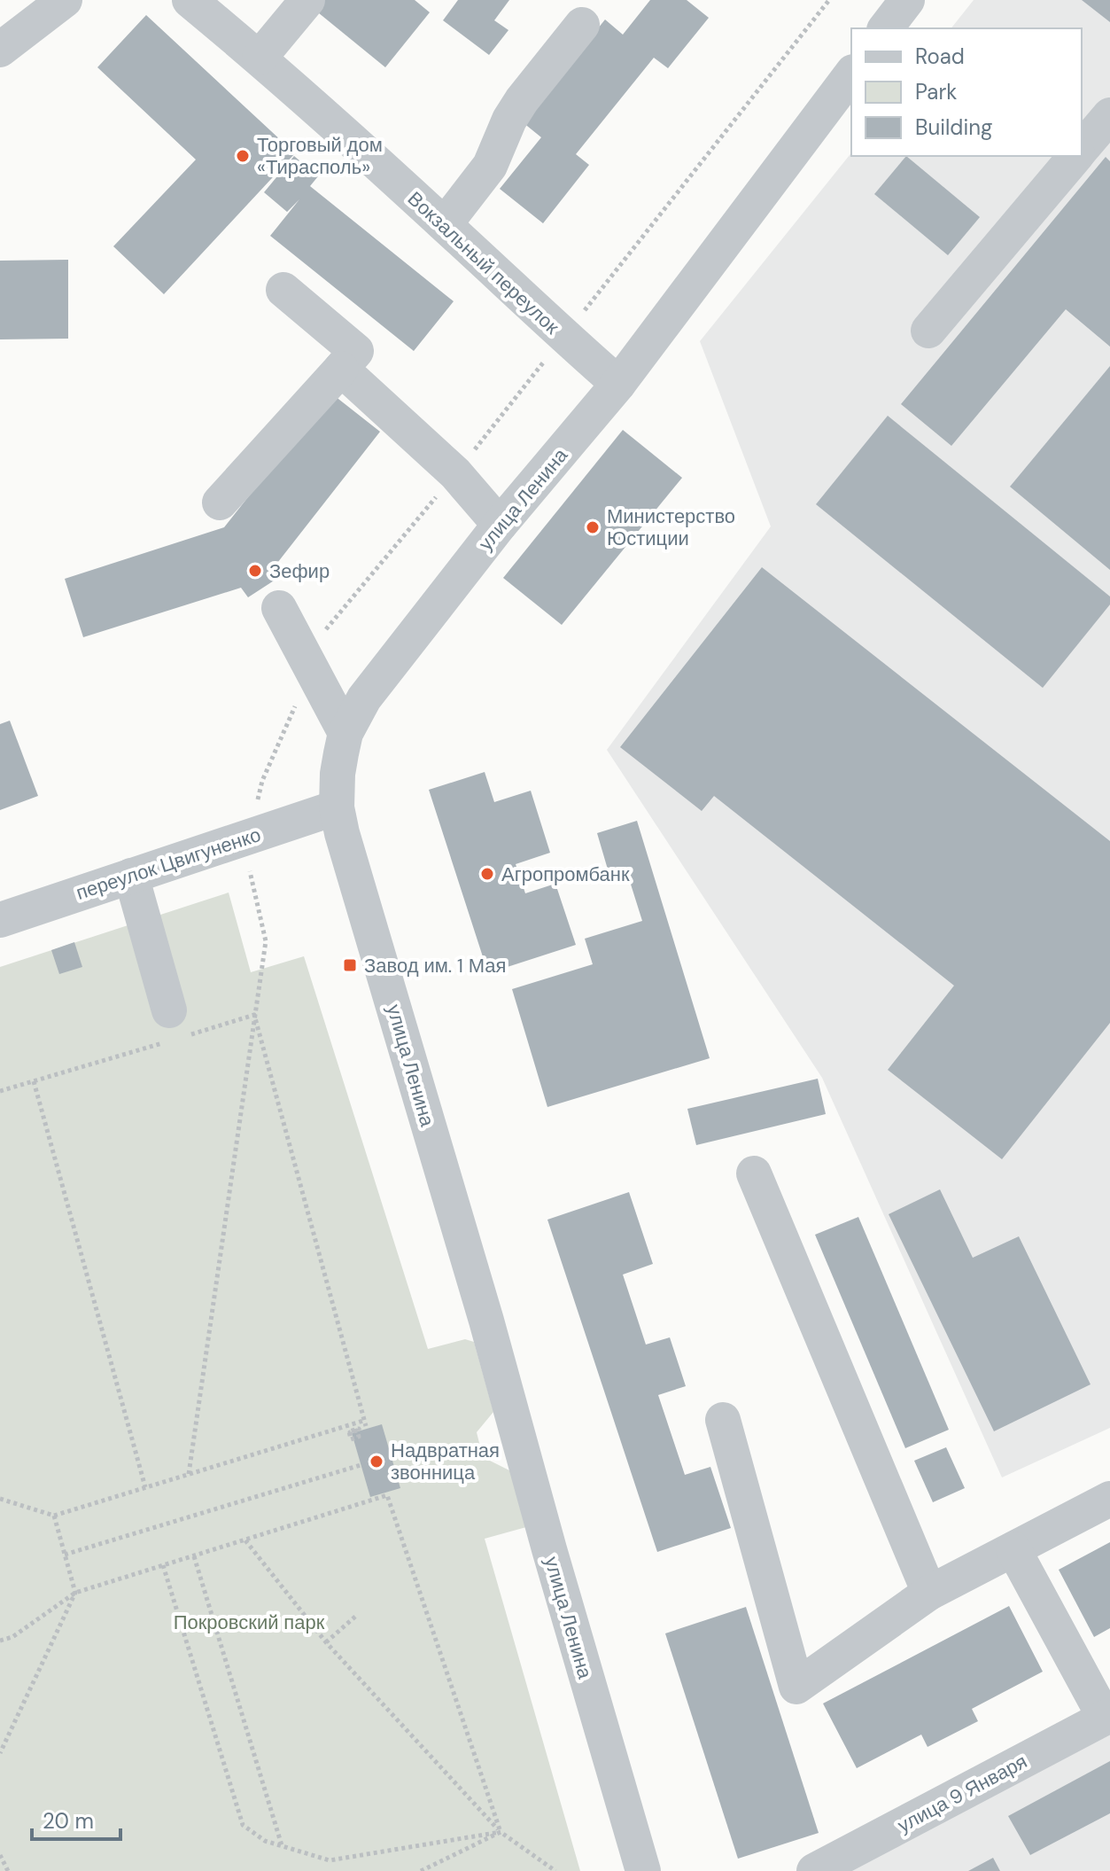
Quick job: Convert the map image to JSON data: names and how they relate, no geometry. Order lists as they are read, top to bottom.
{
  "streets": {
    "street": [
      "Вокзальный переулок",
      "улица Ленина",
      "переулок Цвигуненко",
      "улица 9 Января"
    ]
  },
  "crossings": [
    ["Вокзальный переулок", "улица Ленина"],
    ["улица Ленина", "переулок Цвигуненко"]
  ],
  "parks": ["Покровский парк"],
  "places": {
    "other": [
      "Торговый дом «Тирасполь»",
      "Министерство Юстиции",
      "Зефир",
      "Агропромбанк",
      "Надвратная звонница"
    ],
    "transit": ["Завод им. 1 Мая"]
  },
  "legend": ["Road", "Park", "Building"],
  "scale_bar": "20 m"
}
